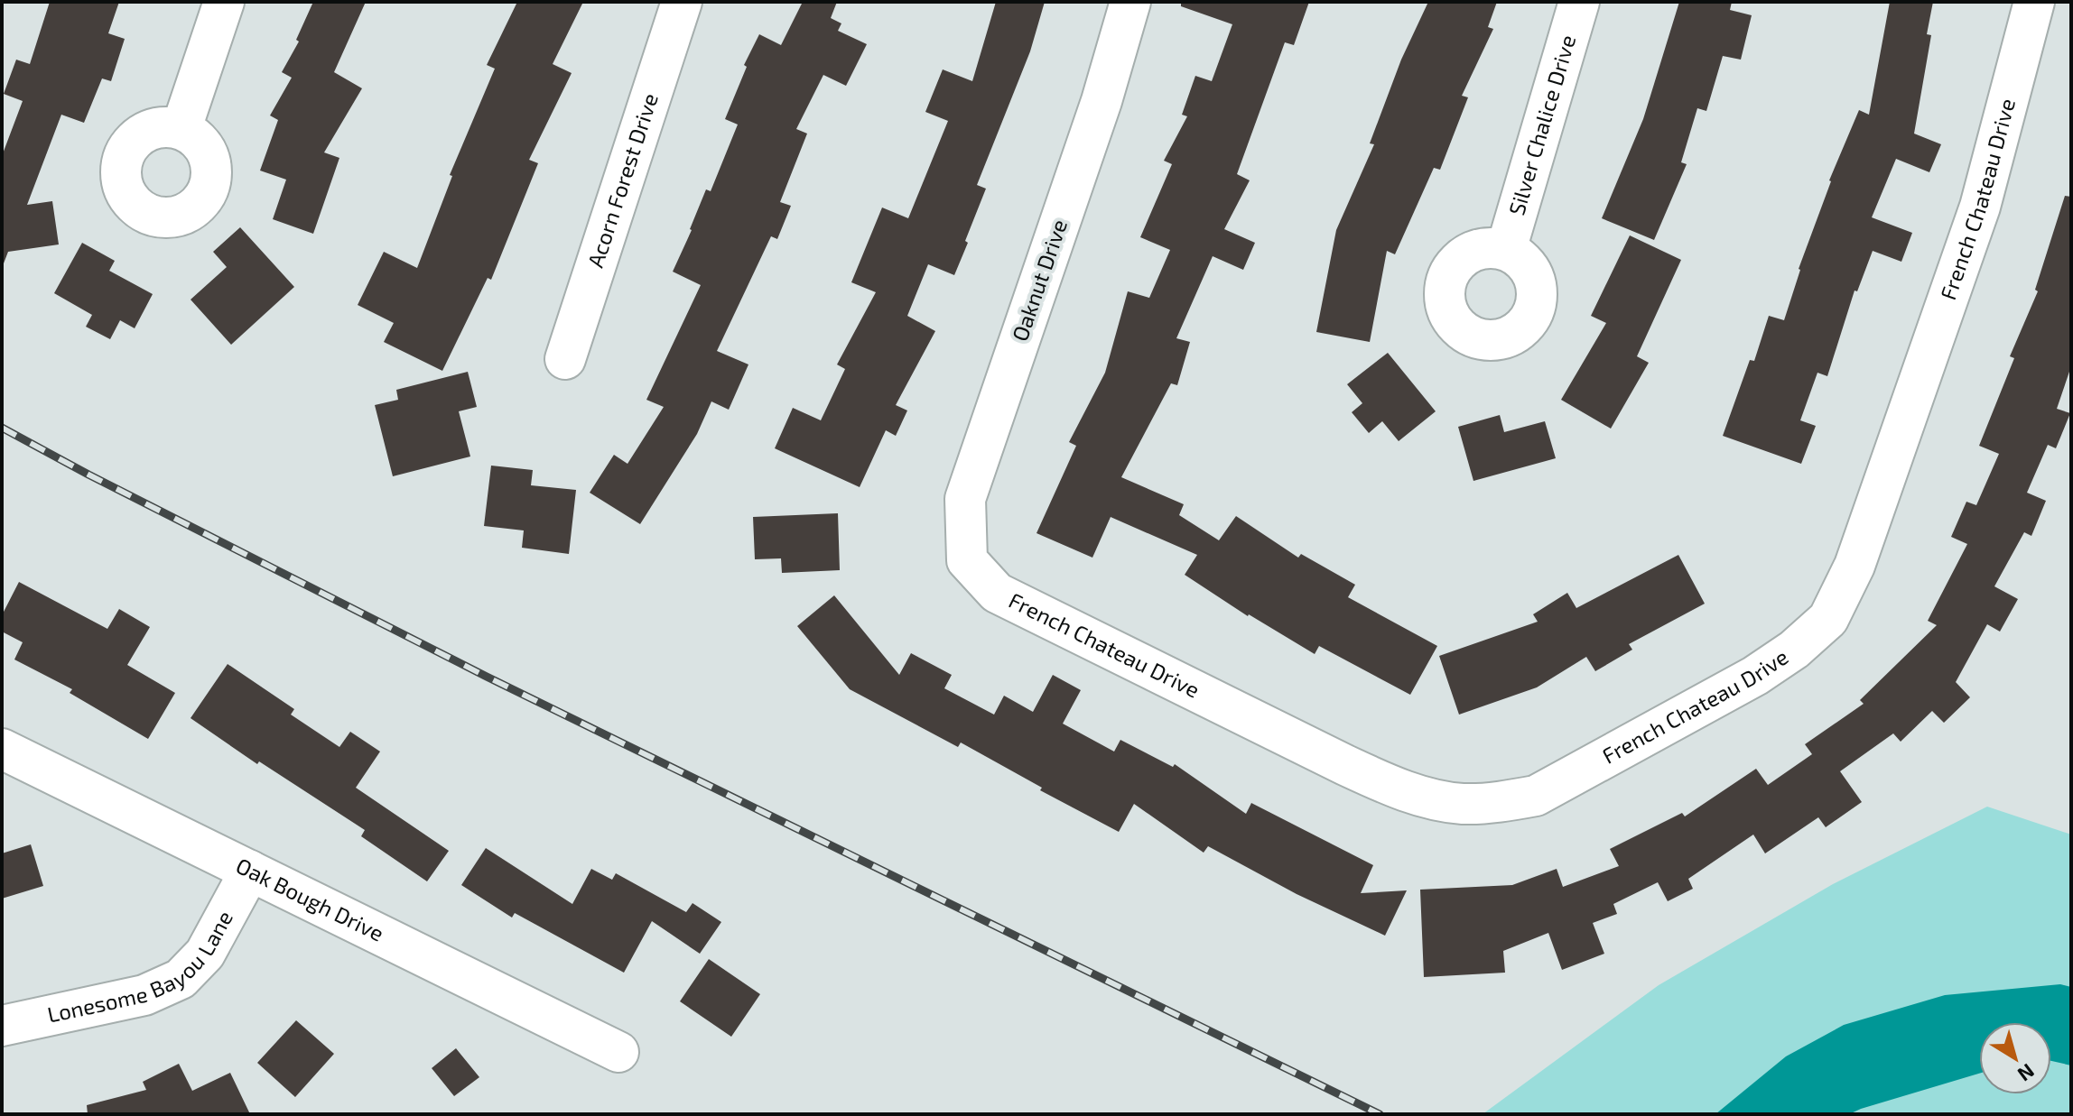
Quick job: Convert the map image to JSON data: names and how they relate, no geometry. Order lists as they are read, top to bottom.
{
  "streets": {
    "street": [
      "Silver Chalice Drive",
      "Acorn Forest Drive",
      "French Chateau Drive",
      "Oaknut Drive",
      "Oak Bough Drive",
      "Lonesome Bayou Lane"
    ]
  },
  "crossings": [
    ["French Chateau Drive", "Oaknut Drive"],
    ["Oak Bough Drive", "Lonesome Bayou Lane"]
  ],
  "north": "bottom right"
}
